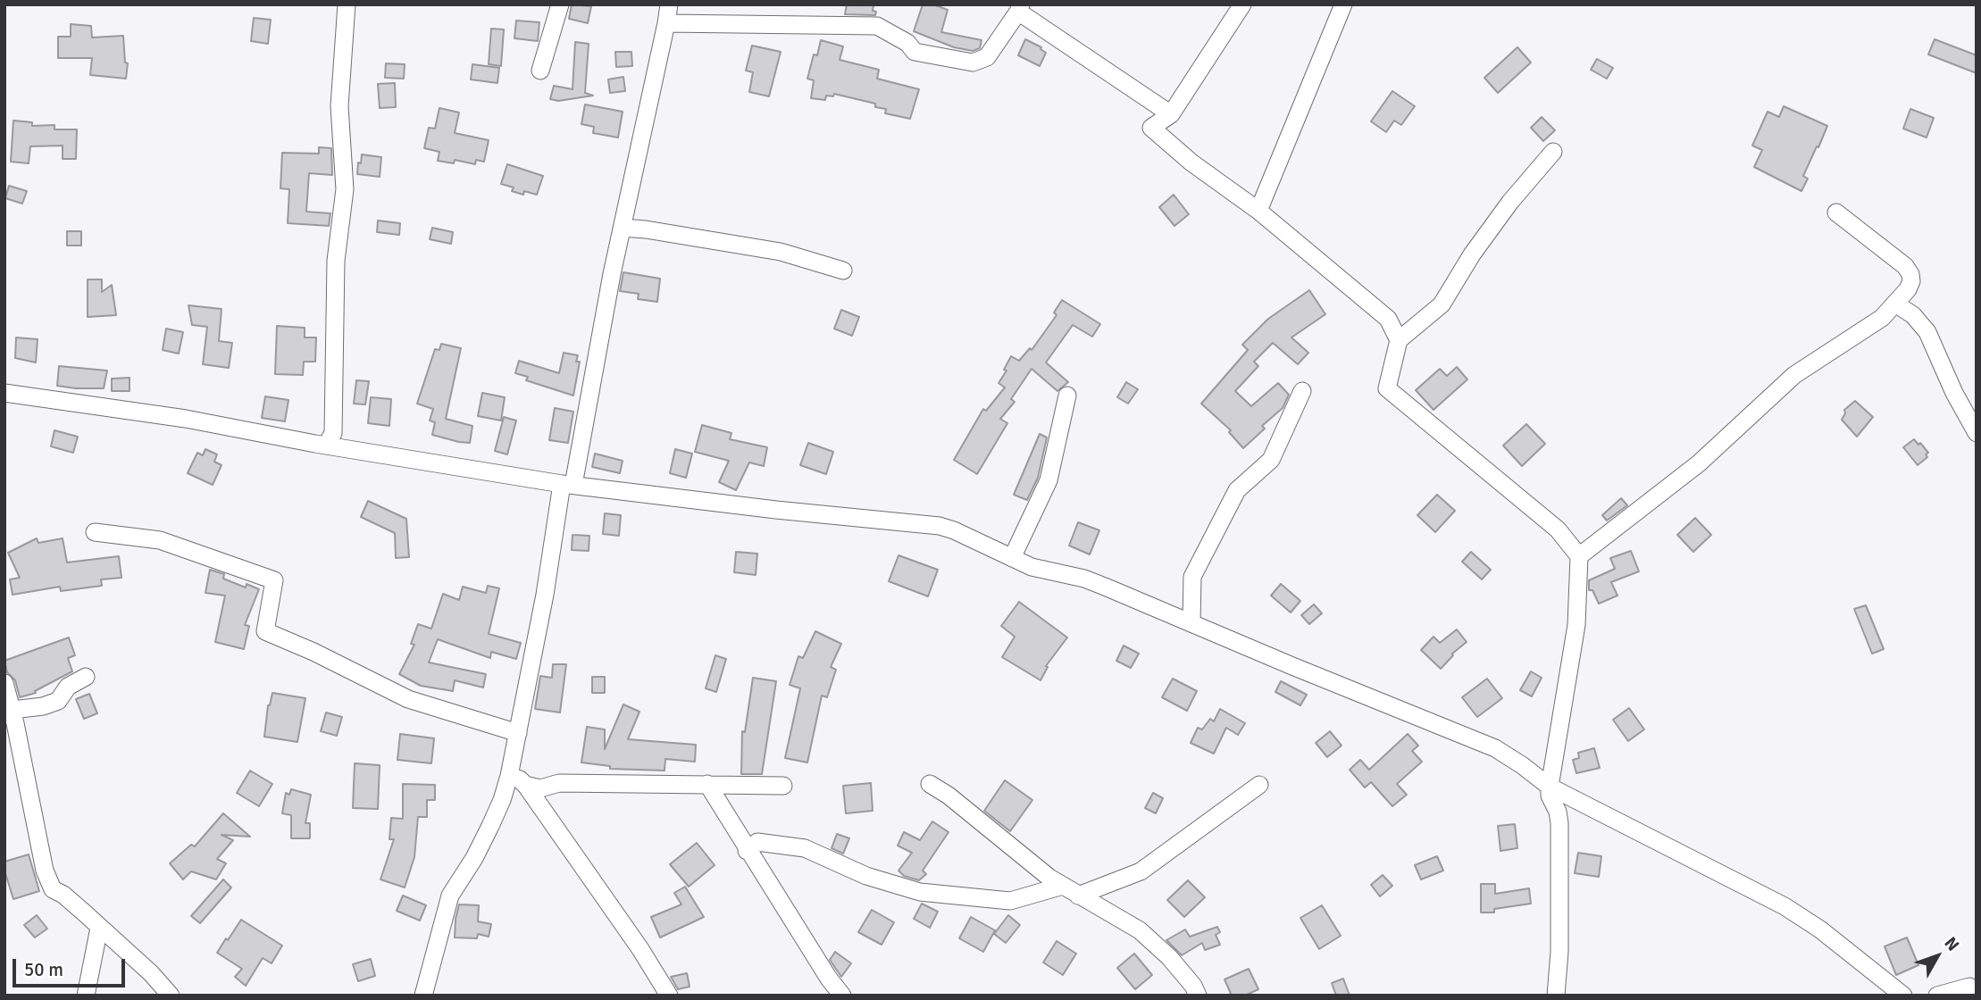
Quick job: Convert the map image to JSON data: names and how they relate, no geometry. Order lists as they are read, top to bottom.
{
  "scale_bar": "50 m",
  "north": "top right"
}
